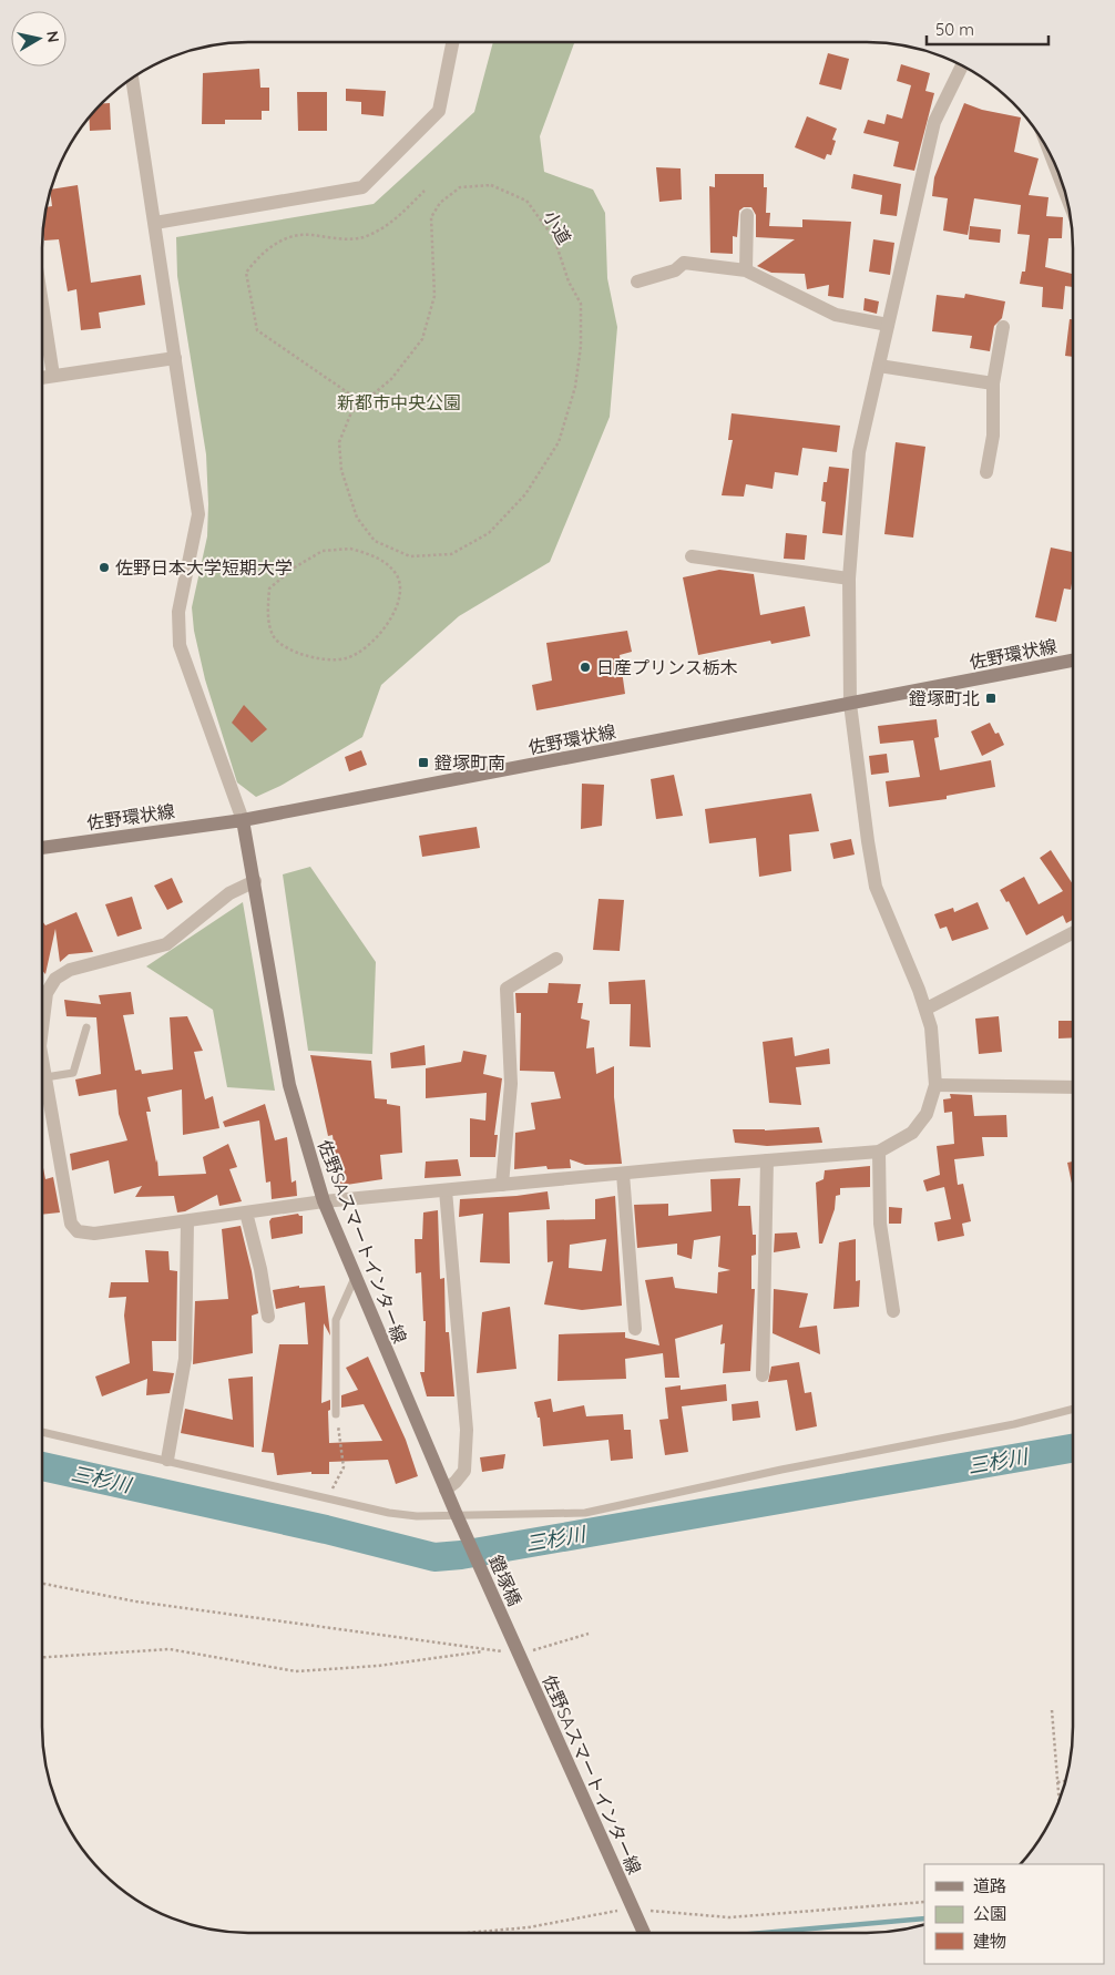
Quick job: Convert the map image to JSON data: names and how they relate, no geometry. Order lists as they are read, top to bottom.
{
  "streets": {
    "main road": ["佐野環状線", "佐野SAスマートインター線", "鐙塚橋"],
    "path": ["小道"]
  },
  "crossings": [
    ["佐野環状線", "佐野SAスマートインター線"],
    ["佐野SAスマートインター線", "鐙塚橋"]
  ],
  "water": ["三杉川"],
  "parks": ["新都市中央公園"],
  "places": {
    "other": ["佐野日本大学短期大学", "日産プリンス栃木"],
    "transit": ["鐙塚町北", "鐙塚町南"]
  },
  "legend": ["道路", "公園", "建物"],
  "scale_bar": "50 m",
  "north": "right"
}
